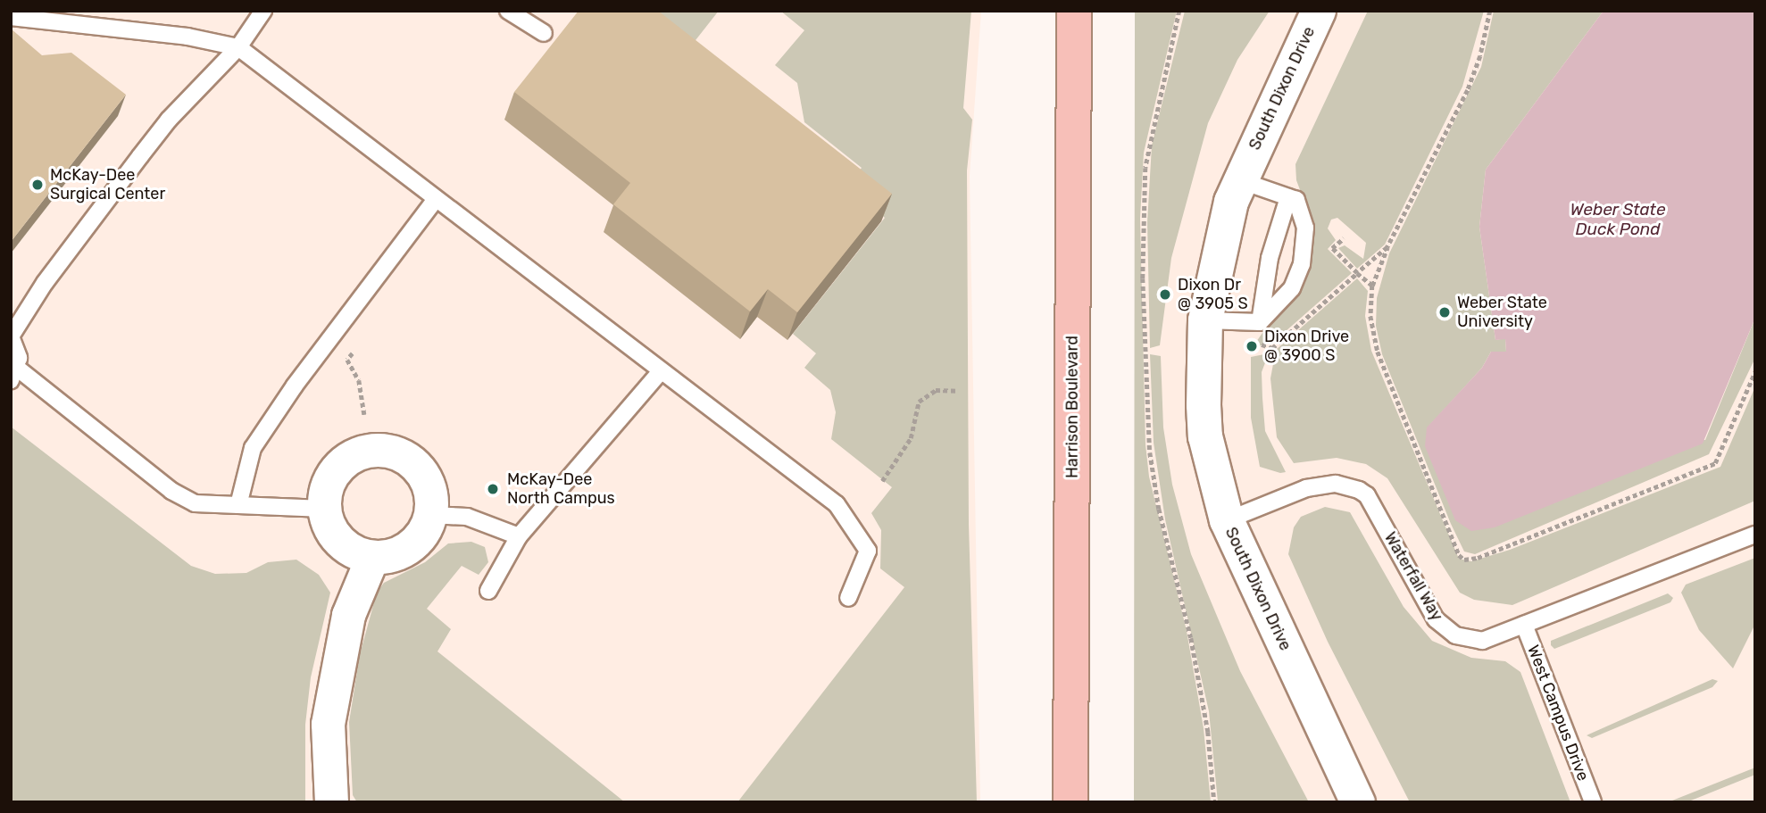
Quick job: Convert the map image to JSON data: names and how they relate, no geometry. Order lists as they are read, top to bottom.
{
  "streets": {
    "main road": ["Harrison Boulevard"],
    "street": ["South Dixon Drive"],
    "lane": ["Waterfall Way", "West Campus Drive"]
  },
  "crossings": [
    ["South Dixon Drive", "Waterfall Way"],
    ["Waterfall Way", "West Campus Drive"]
  ],
  "water": ["Weber State Duck Pond"],
  "places": [
    "McKay-Dee Surgical Center",
    "Dixon Dr @ 3905 S",
    "Weber State University",
    "Dixon Drive @ 3900 S",
    "McKay-Dee North Campus"
  ]
}
